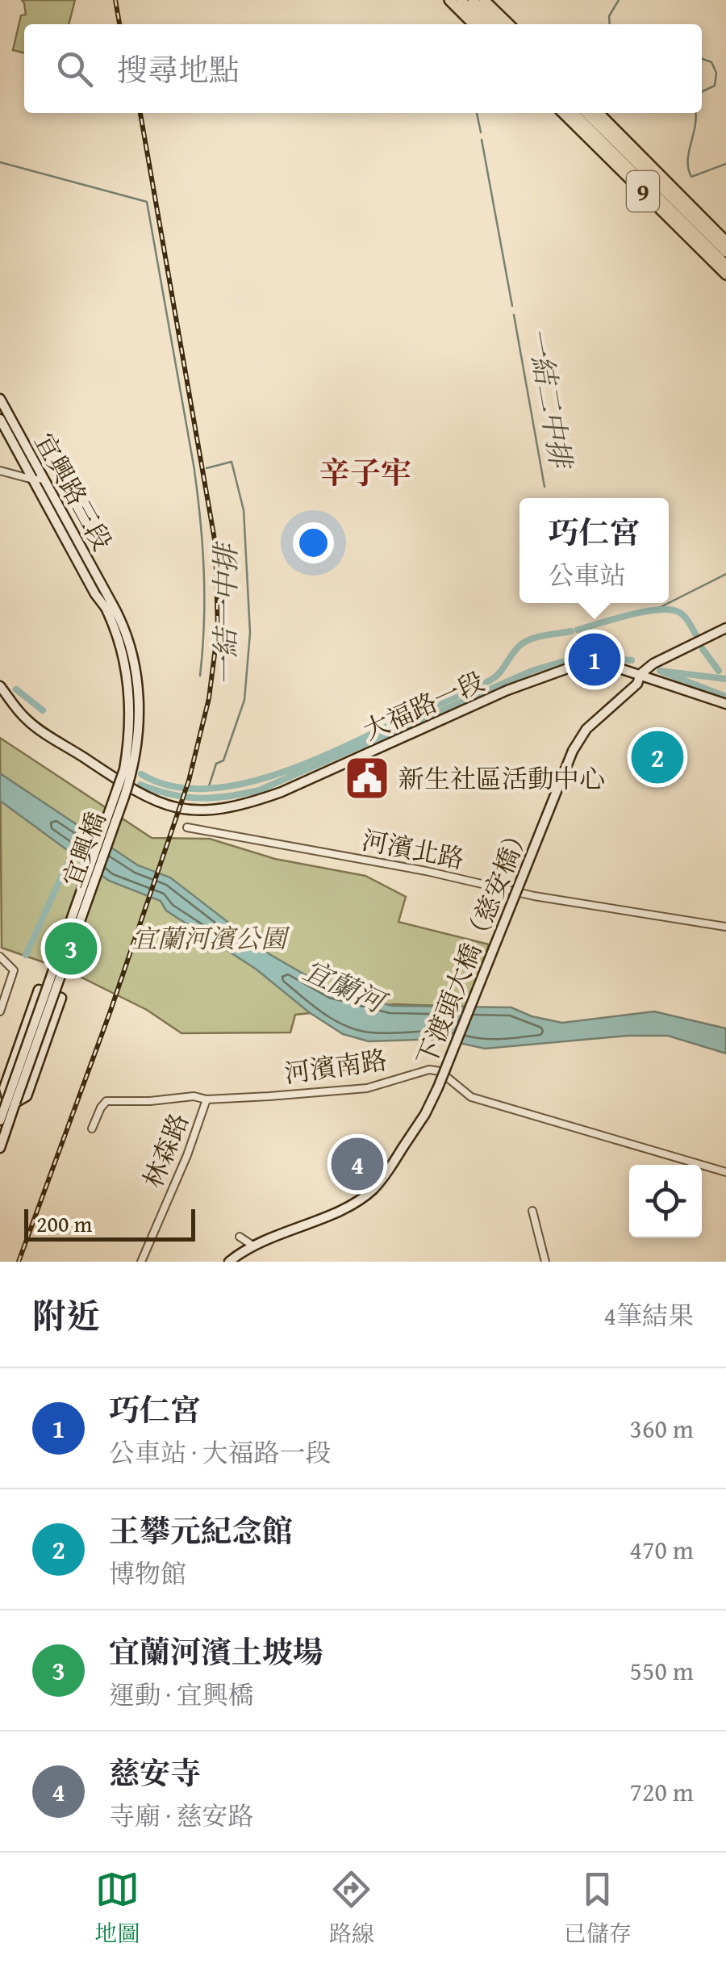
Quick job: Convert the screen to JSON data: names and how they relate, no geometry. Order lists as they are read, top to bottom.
{
  "streets": {
    "main road": ["9"],
    "street": [
      "宜興路三段",
      "大福路一段",
      "宜興橋",
      "河濱北路",
      "下渡頭大橋（慈安橋）",
      "河濱南路",
      "林森路"
    ]
  },
  "crossings": [
    ["宜興路三段", "宜興橋"],
    ["大福路一段", "下渡頭大橋（慈安橋）"],
    ["河濱南路", "林森路"]
  ],
  "districts": ["辛子牢"],
  "water": ["一結二中排", "一結一中排", "宜蘭河"],
  "parks": ["宜蘭河濱公園"],
  "places": {
    "public building": ["新生社區活動中心"]
  },
  "scale_bar": "200 m",
  "page": {
    "search": "搜尋地點",
    "popup": ["巧仁宮", "公車站"],
    "pins": [
      "1",
      "2",
      "3",
      "4"
    ],
    "scale": "200 m",
    "heading": ["附近", "4筆結果"],
    "list": [
      {
        "mark": "1",
        "name": "巧仁宮",
        "note": "公車站 · 大福路一段",
        "value": "360 m"
      },
      {
        "mark": "2",
        "name": "王攀元紀念館",
        "note": "博物館",
        "value": "470 m"
      },
      {
        "mark": "3",
        "name": "宜蘭河濱土坡場",
        "note": "運動 · 宜興橋",
        "value": "550 m"
      },
      {
        "mark": "4",
        "name": "慈安寺",
        "note": "寺廟 · 慈安路",
        "value": "720 m"
      }
    ],
    "nav": ["地圖", "路線", "已儲存"]
  }
}
